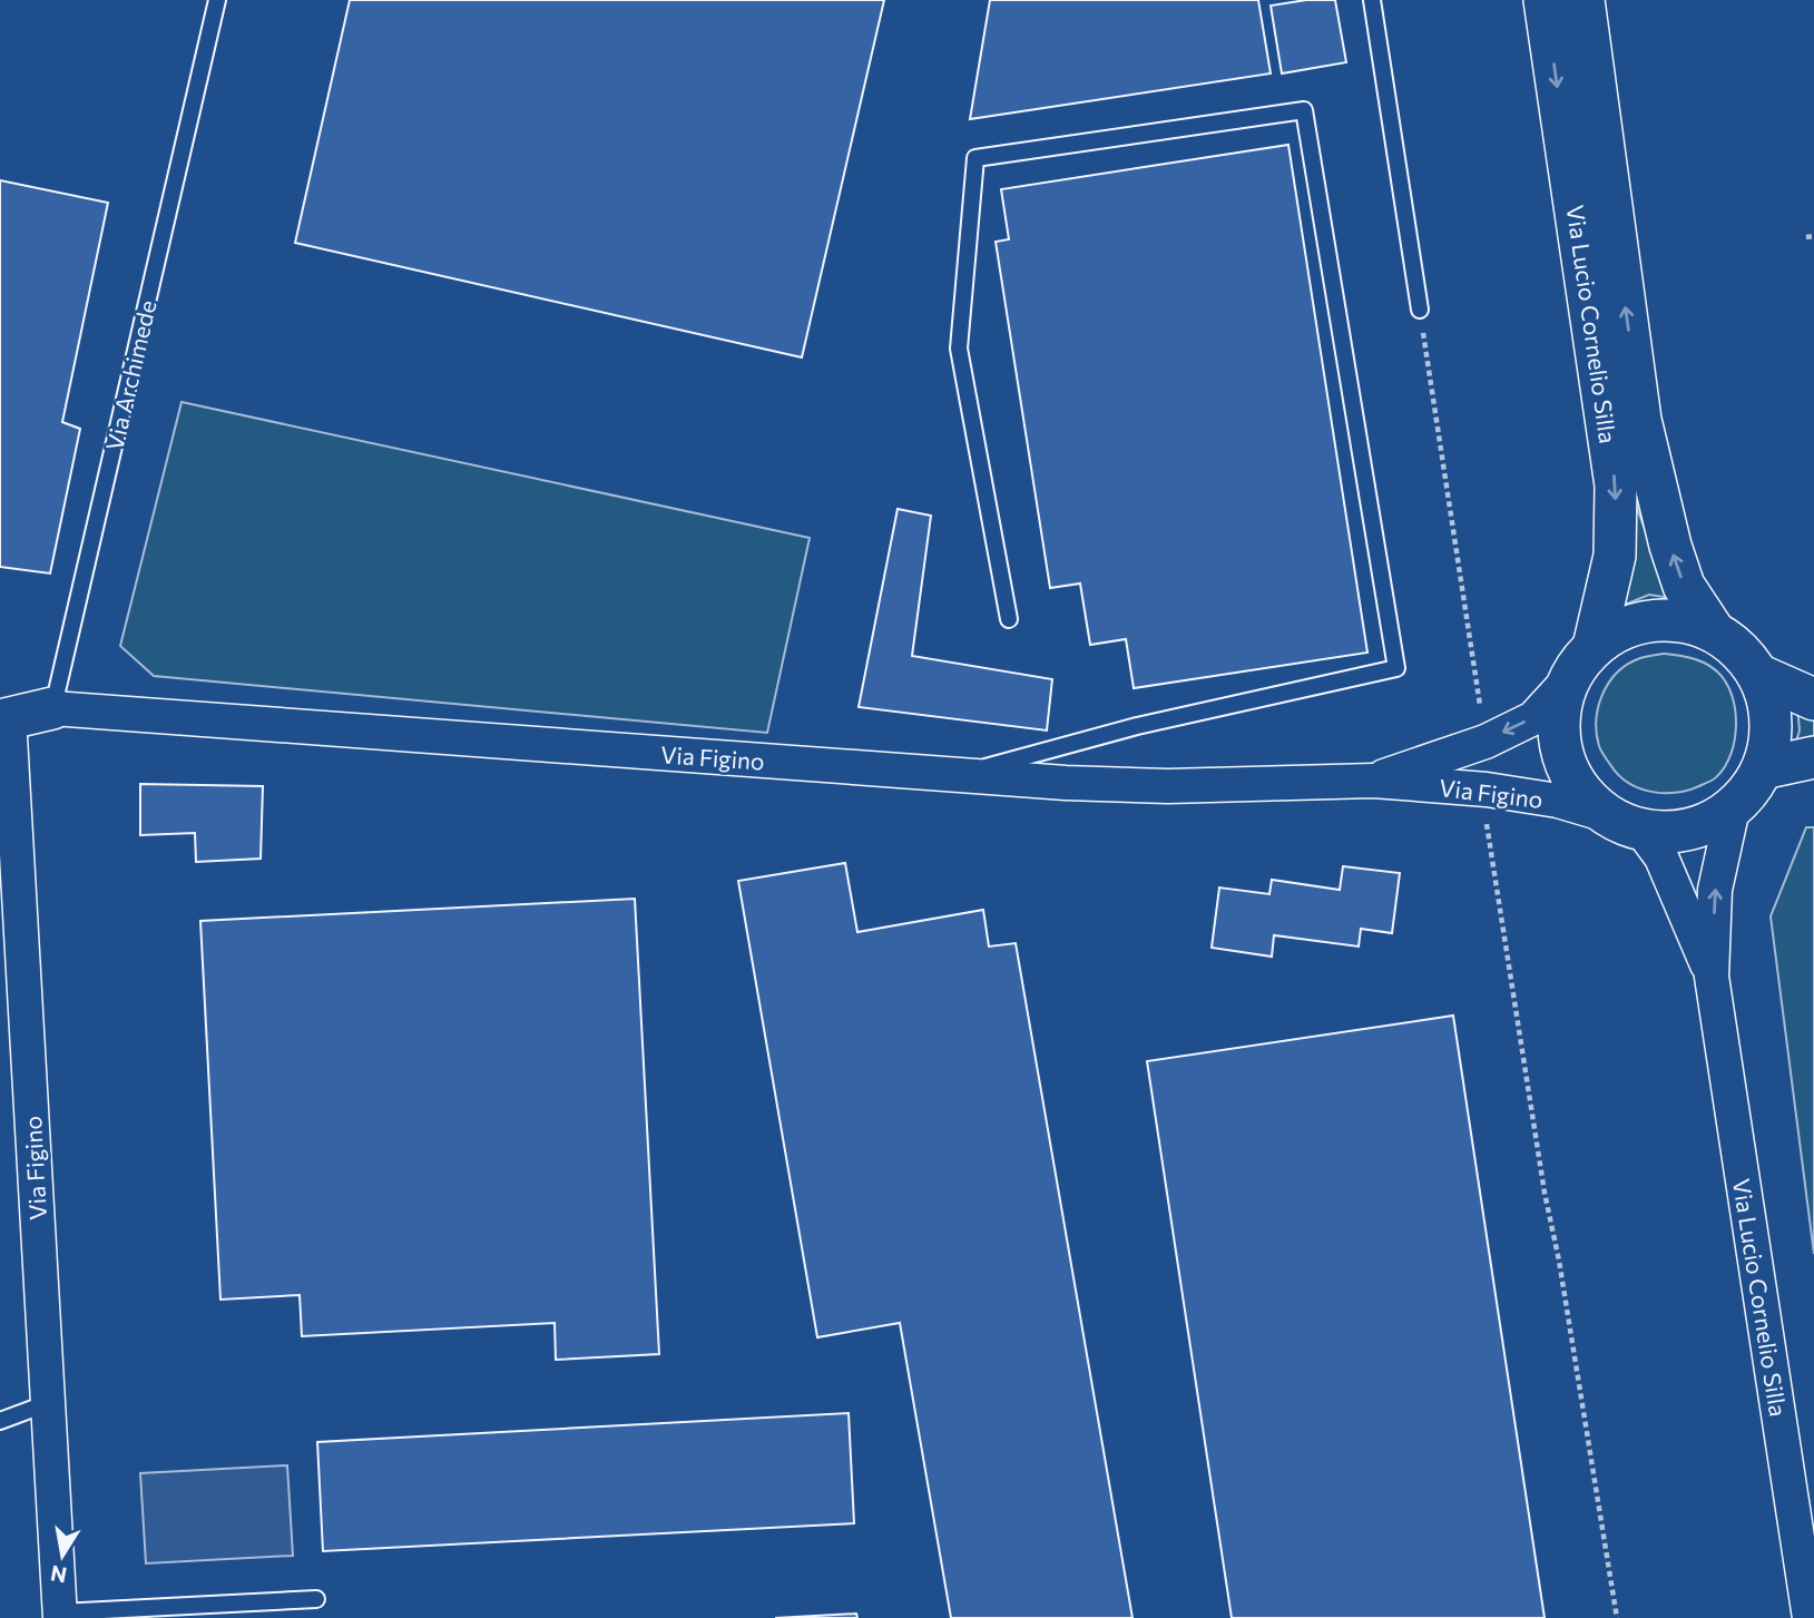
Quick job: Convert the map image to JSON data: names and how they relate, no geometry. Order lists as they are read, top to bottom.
{
  "streets": {
    "street": ["Via Lucio Cornelio Silla", "Via Figino"],
    "lane": ["Via Archimede"]
  },
  "crossings": [
    ["Via Lucio Cornelio Silla", "Via Figino"],
    ["Via Archimede", "Via Figino"]
  ],
  "north": "bottom"
}
